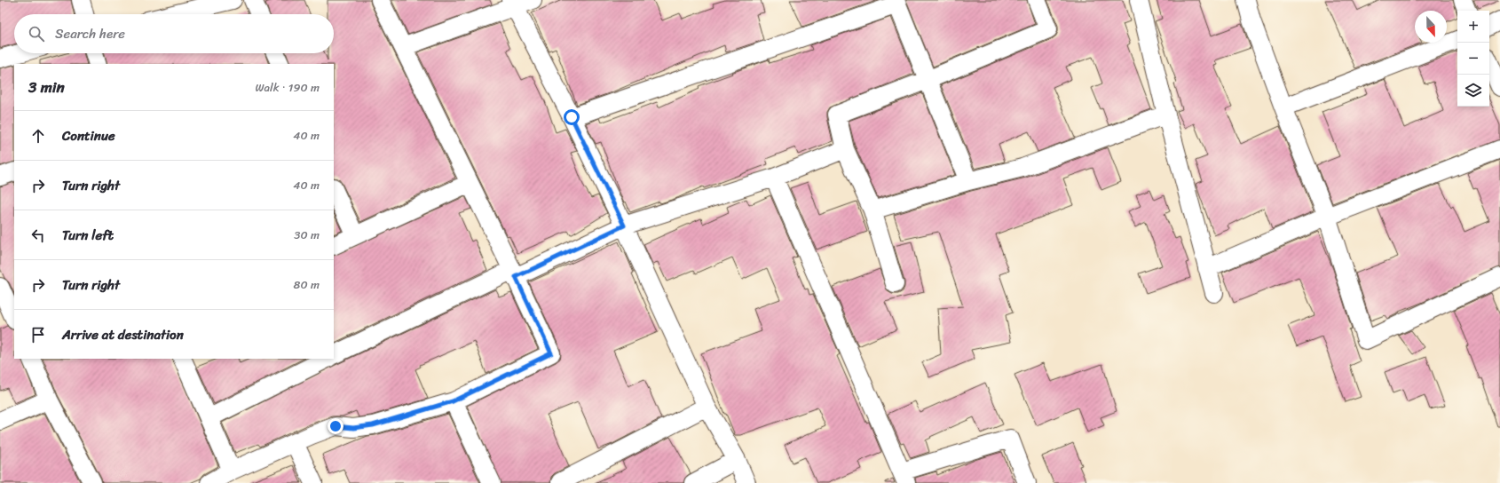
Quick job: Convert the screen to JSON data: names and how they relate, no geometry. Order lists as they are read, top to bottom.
{
  "north": "bottom",
  "page": {
    "map_buttons": ["+", "−"],
    "search": "Search here",
    "heading": ["3 min", "Walk · 190 m"],
    "list": [
      ["Continue", "40 m"],
      ["Turn right", "40 m"],
      ["Turn left", "30 m"],
      ["Turn right", "80 m"],
      "Arrive at destination"
    ]
  }
}
